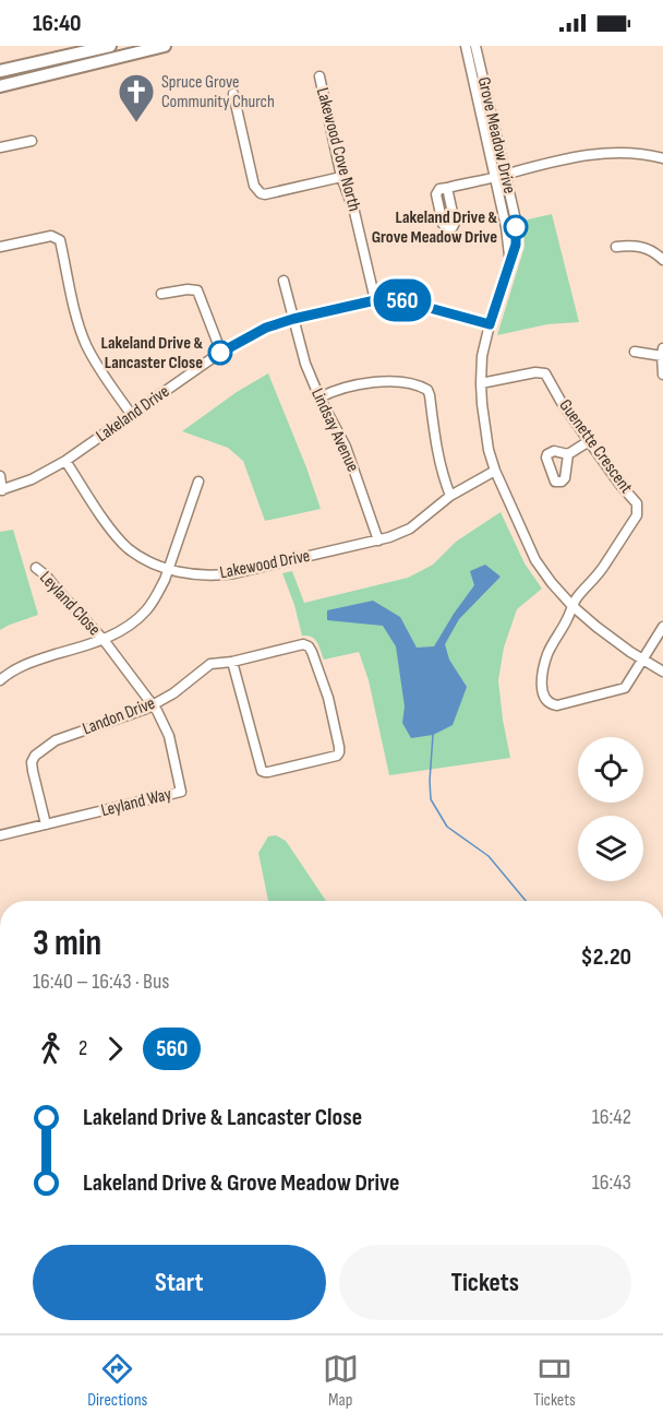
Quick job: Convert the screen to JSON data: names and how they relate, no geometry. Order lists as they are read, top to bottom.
{
  "streets": {
    "street": [
      "Grove Meadow Drive",
      "Lakewood Cove North",
      "Lakeland Drive",
      "Lindsay Avenue",
      "Guenette Crescent",
      "Lakewood Drive",
      "Leyland Close",
      "Landon Drive",
      "Leyland Way"
    ]
  },
  "crossings": [
    ["Grove Meadow Drive", "Lakeland Drive"],
    ["Grove Meadow Drive", "Guenette Crescent"],
    ["Grove Meadow Drive", "Lakewood Drive"],
    ["Lakewood Cove North", "Lakeland Drive"],
    ["Lakeland Drive", "Lindsay Avenue"],
    ["Lakeland Drive", "Lakewood Drive"],
    ["Lindsay Avenue", "Lakewood Drive"],
    ["Leyland Close", "Leyland Way"],
    ["Landon Drive", "Leyland Way"]
  ],
  "places": {
    "church": ["Spruce Grove Community Church"],
    "other": ["Lakeland Drive & Grove Meadow Drive", "Lakeland Drive & Lancaster Close"]
  },
  "lines": ["bus line 560"],
  "page": {
    "status": "16:40",
    "on_map": "560",
    "heading": ["3 min", "16:40 – 16:43 · Bus", "$2.20"],
    "legs": ["2", "560"],
    "list": [
      {
        "name": "Lakeland Drive & Lancaster Close",
        "value": "16:42"
      },
      {
        "name": "Lakeland Drive & Grove Meadow Drive",
        "value": "16:43"
      }
    ],
    "buttons": ["Start", "Tickets"],
    "tabs": ["Directions", "Map", "Tickets"]
  }
}
